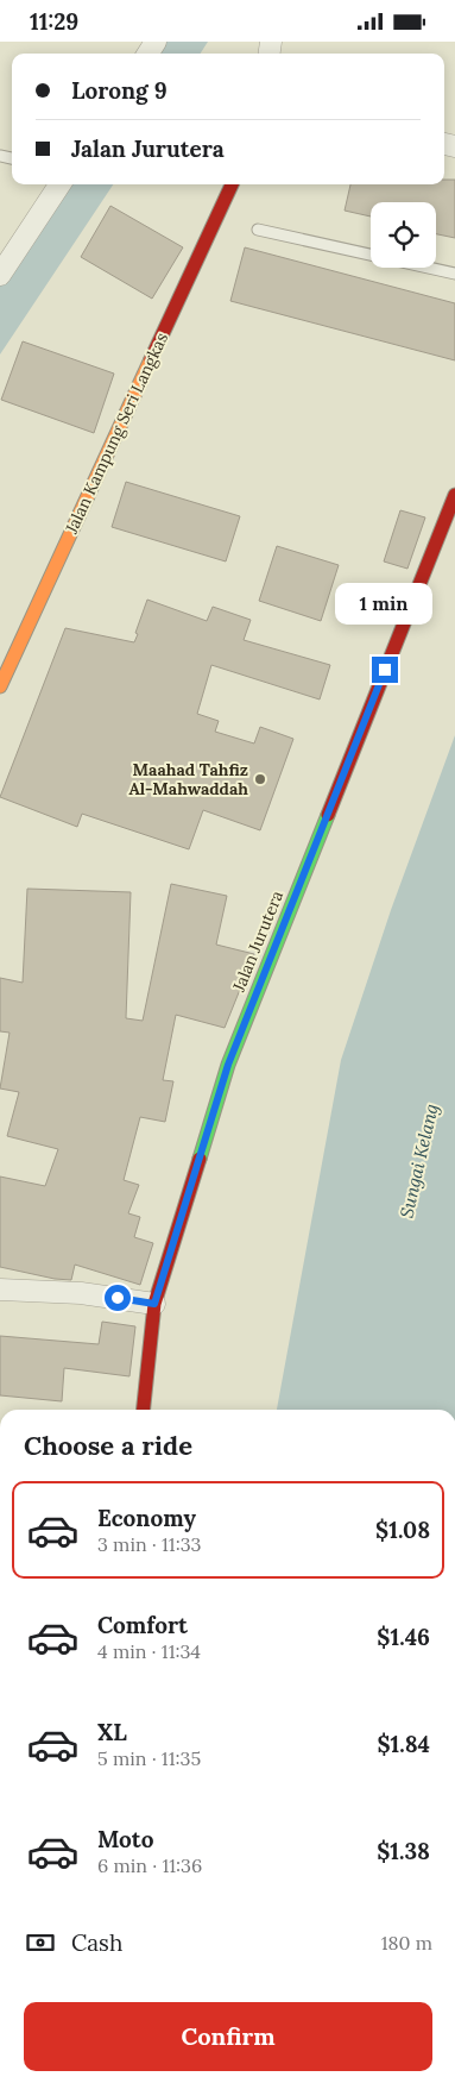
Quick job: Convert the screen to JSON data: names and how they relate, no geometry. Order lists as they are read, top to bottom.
{
  "streets": {
    "street": ["Jalan Kampung Seri Langkas", "Jalan Jurutera"]
  },
  "water": ["Sungai Kelang"],
  "places": ["Maahad Tahfiz Al-Mahwaddah"],
  "page": {
    "status": "11:29",
    "banner": ["Lorong 9", "Jalan Jurutera"],
    "bubble": "1 min",
    "heading": "Choose a ride",
    "list": [
      {
        "name": "Economy",
        "note": "3 min · 11:33",
        "value": "$1.08"
      },
      {
        "name": "Comfort",
        "note": "4 min · 11:34",
        "value": "$1.46"
      },
      {
        "name": "XL",
        "note": "5 min · 11:35",
        "value": "$1.84"
      },
      {
        "name": "Moto",
        "note": "6 min · 11:36",
        "value": "$1.38"
      }
    ],
    "pay": ["Cash", "180 m"],
    "buttons": "Confirm"
  }
}
